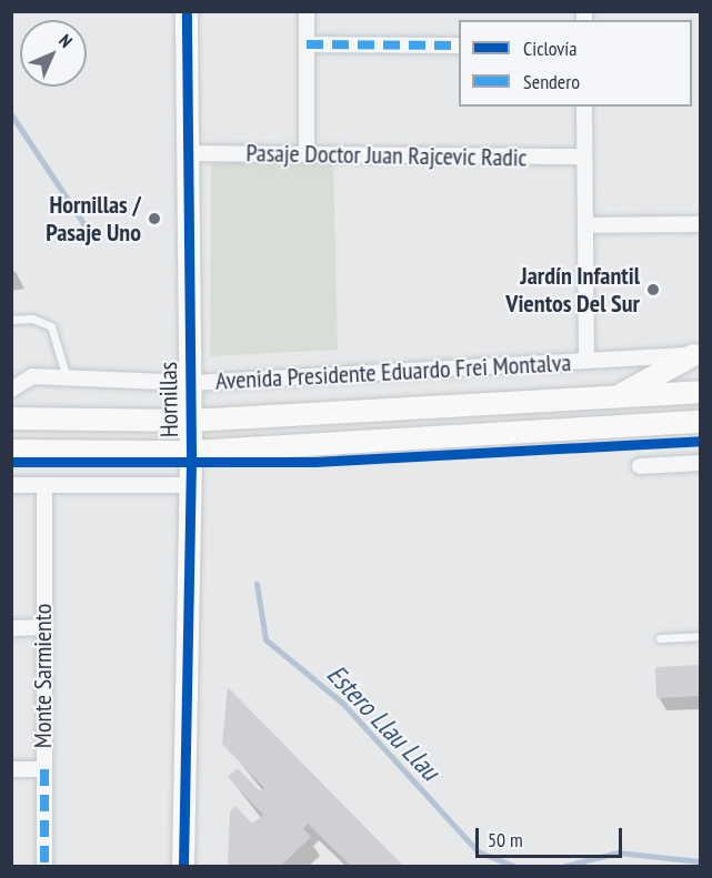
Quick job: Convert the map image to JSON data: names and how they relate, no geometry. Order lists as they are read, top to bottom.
{
  "streets": {
    "main road": ["Avenida Presidente Eduardo Frei Montalva", "Hornillas"],
    "street": ["Pasaje Doctor Juan Rajcevic Radic", "Monte Sarmiento"]
  },
  "crossings": [
    ["Pasaje Doctor Juan Rajcevic Radic", "Hornillas"],
    ["Avenida Presidente Eduardo Frei Montalva", "Hornillas"]
  ],
  "water": ["Estero Llau Llau"],
  "places": ["Hornillas / Pasaje Uno", "Jardín Infantil Vientos Del Sur"],
  "legend": ["Ciclovía", "Sendero"],
  "scale_bar": "50 m",
  "north": "top right"
}
